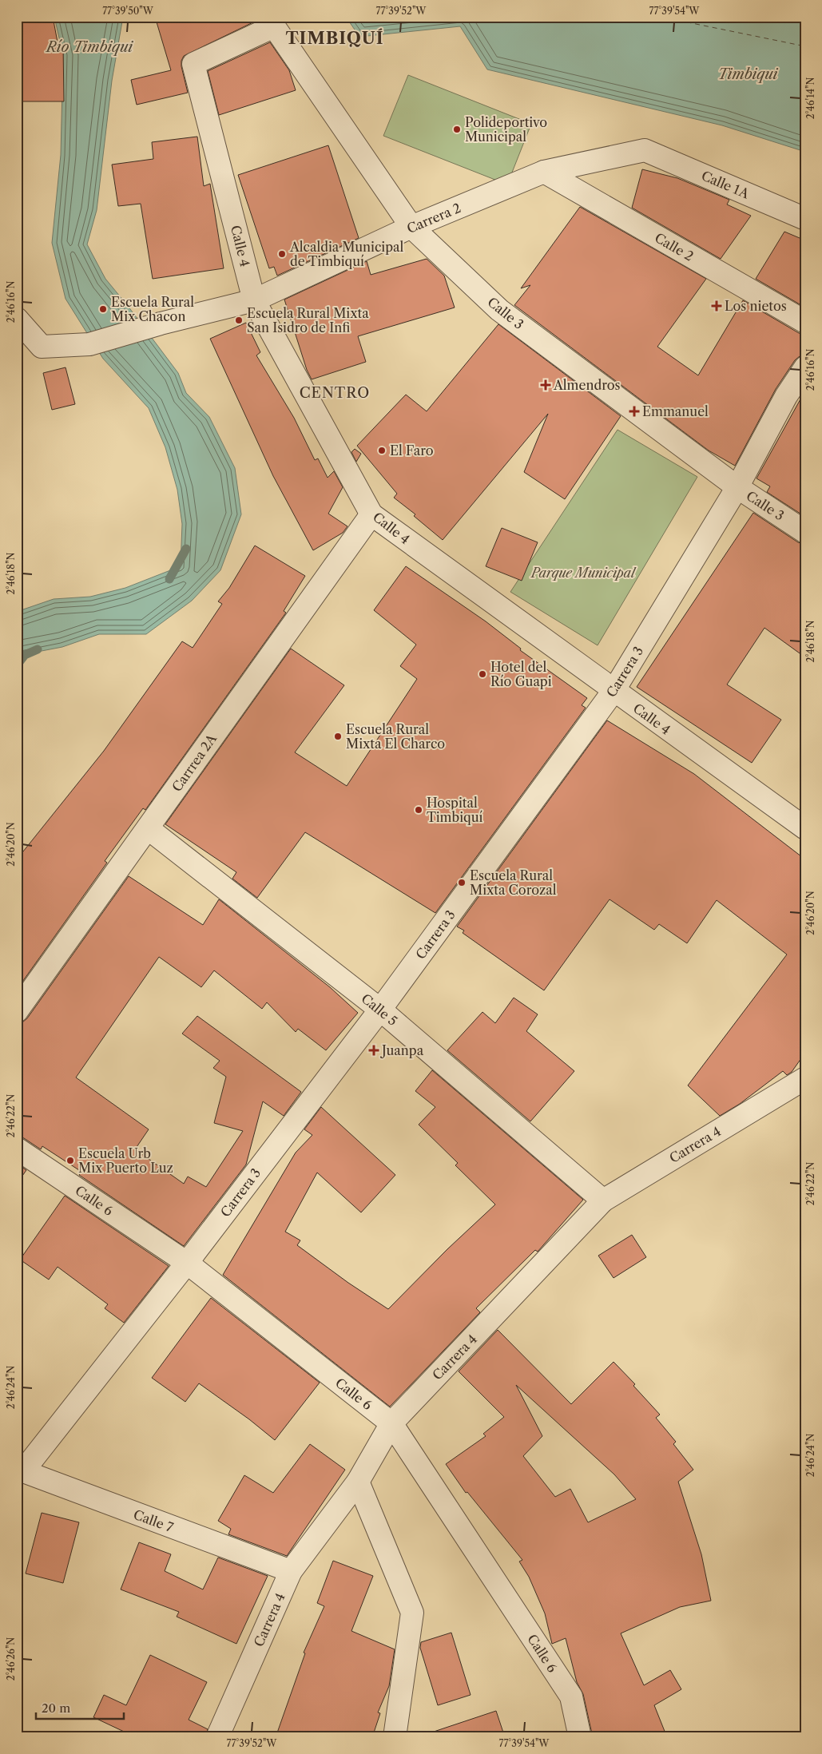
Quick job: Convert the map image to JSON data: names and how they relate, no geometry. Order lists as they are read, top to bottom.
{
  "streets": {
    "street": [
      "Calle 1A",
      "Carrera 2",
      "Calle 4",
      "Calle 2",
      "Calle 3",
      "Carrera 3",
      "Carrrea 2A",
      "Calle 5",
      "Carrera 4",
      "Calle 6",
      "Calle 7"
    ]
  },
  "crossings": [
    ["Calle 1A", "Carrera 2"],
    ["Carrera 2", "Calle 4"],
    ["Carrera 2", "Calle 2"],
    ["Carrera 2", "Calle 3"],
    ["Calle 4", "Calle 3"],
    ["Calle 4", "Carrera 3"],
    ["Calle 4", "Carrrea 2A"],
    ["Calle 3", "Carrera 3"],
    ["Carrera 3", "Calle 5"],
    ["Carrera 3", "Calle 6"],
    ["Carrera 3", "Calle 7"],
    ["Carrrea 2A", "Calle 5"],
    ["Calle 5", "Carrera 4"],
    ["Carrera 4", "Calle 6"],
    ["Carrera 4", "Calle 7"]
  ],
  "districts": ["TIMBIQUÍ", "CENTRO"],
  "water": ["Río Timbiqui", "Timbiqui"],
  "parks": ["Parque Municipal"],
  "places": {
    "other": [
      "Polideportivo Municipal",
      "Alcaldia Municipal de Timbiquí",
      "Escuela Rural Mix Chacon",
      "Escuela Rural Mixta San Isidro de Infi",
      "El Faro",
      "Hotel del Río Guapi",
      "Escuela Rural Mixta El Charco",
      "Hospital Timbiquí",
      "Escuela Rural Mixta Corozal",
      "Escuela Urb Mix Puerto Luz"
    ],
    "health": [
      "Los nietos",
      "Almendros",
      "Emmanuel",
      "Juanpa"
    ]
  },
  "scale_bar": "20 m",
  "coordinates": [
    "77°39'50\"W",
    "77°39'52\"W",
    "77°39'54\"W",
    "2°46'14\"N",
    "2°46'16\"N",
    "2°46'18\"N",
    "2°46'20\"N",
    "2°46'22\"N",
    "2°46'24\"N",
    "2°46'26\"N"
  ]
}
